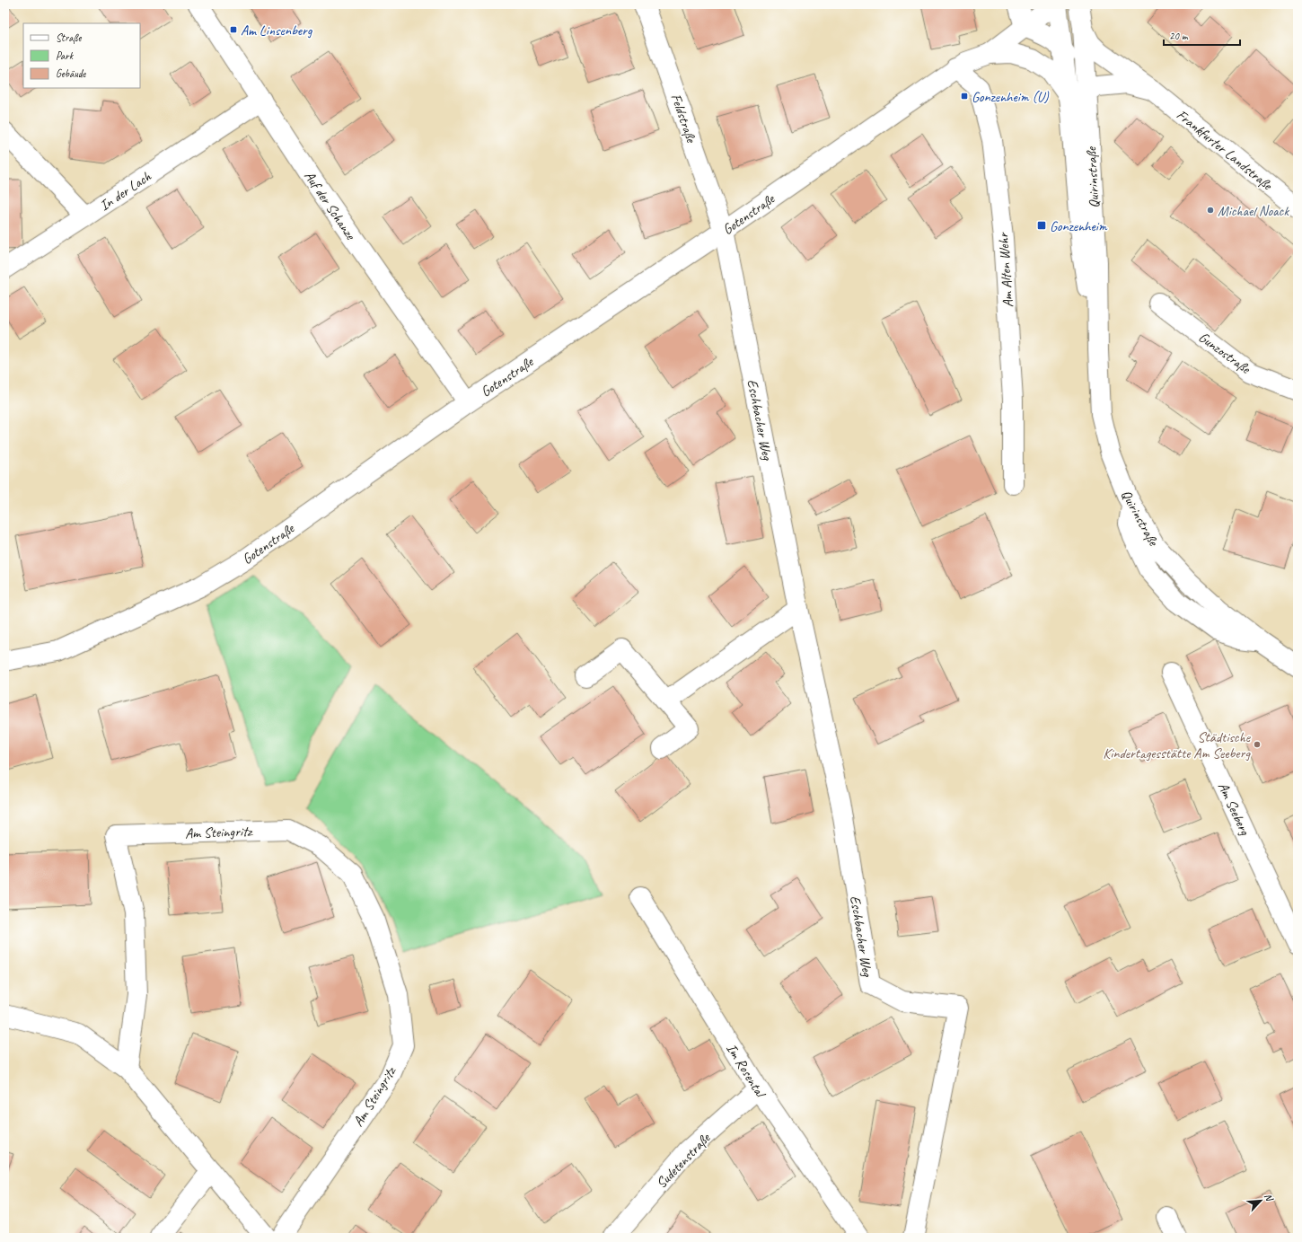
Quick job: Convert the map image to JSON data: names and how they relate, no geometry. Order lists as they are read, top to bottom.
{
  "streets": {
    "street": [
      "Feldstraße",
      "Frankfurter Landstraße",
      "Quirinstraße",
      "In der Lach",
      "Auf der Schanze",
      "Gotenstraße",
      "Am Alten Wehr",
      "Gunzostraße",
      "Eschbacher Weg",
      "Am Seeberg",
      "Am Steingritz",
      "Im Rosental",
      "Sudetenstraße"
    ]
  },
  "crossings": [
    ["Feldstraße", "Gotenstraße"],
    ["Feldstraße", "Eschbacher Weg"],
    ["Frankfurter Landstraße", "Quirinstraße"],
    ["Frankfurter Landstraße", "Gotenstraße"],
    ["Quirinstraße", "Gotenstraße"],
    ["In der Lach", "Auf der Schanze"],
    ["Auf der Schanze", "Gotenstraße"],
    ["Gotenstraße", "Am Alten Wehr"],
    ["Gotenstraße", "Eschbacher Weg"],
    ["Im Rosental", "Sudetenstraße"]
  ],
  "places": {
    "transit": ["Am Linsenberg", "Gonzenheim (U)", "Gonzenheim"],
    "other": ["Michael Noack", "Städtische Kindertagesstätte Am Seeberg"]
  },
  "legend": ["Straße", "Park", "Gebäude"],
  "scale_bar": "20 m",
  "north": "top right"
}
